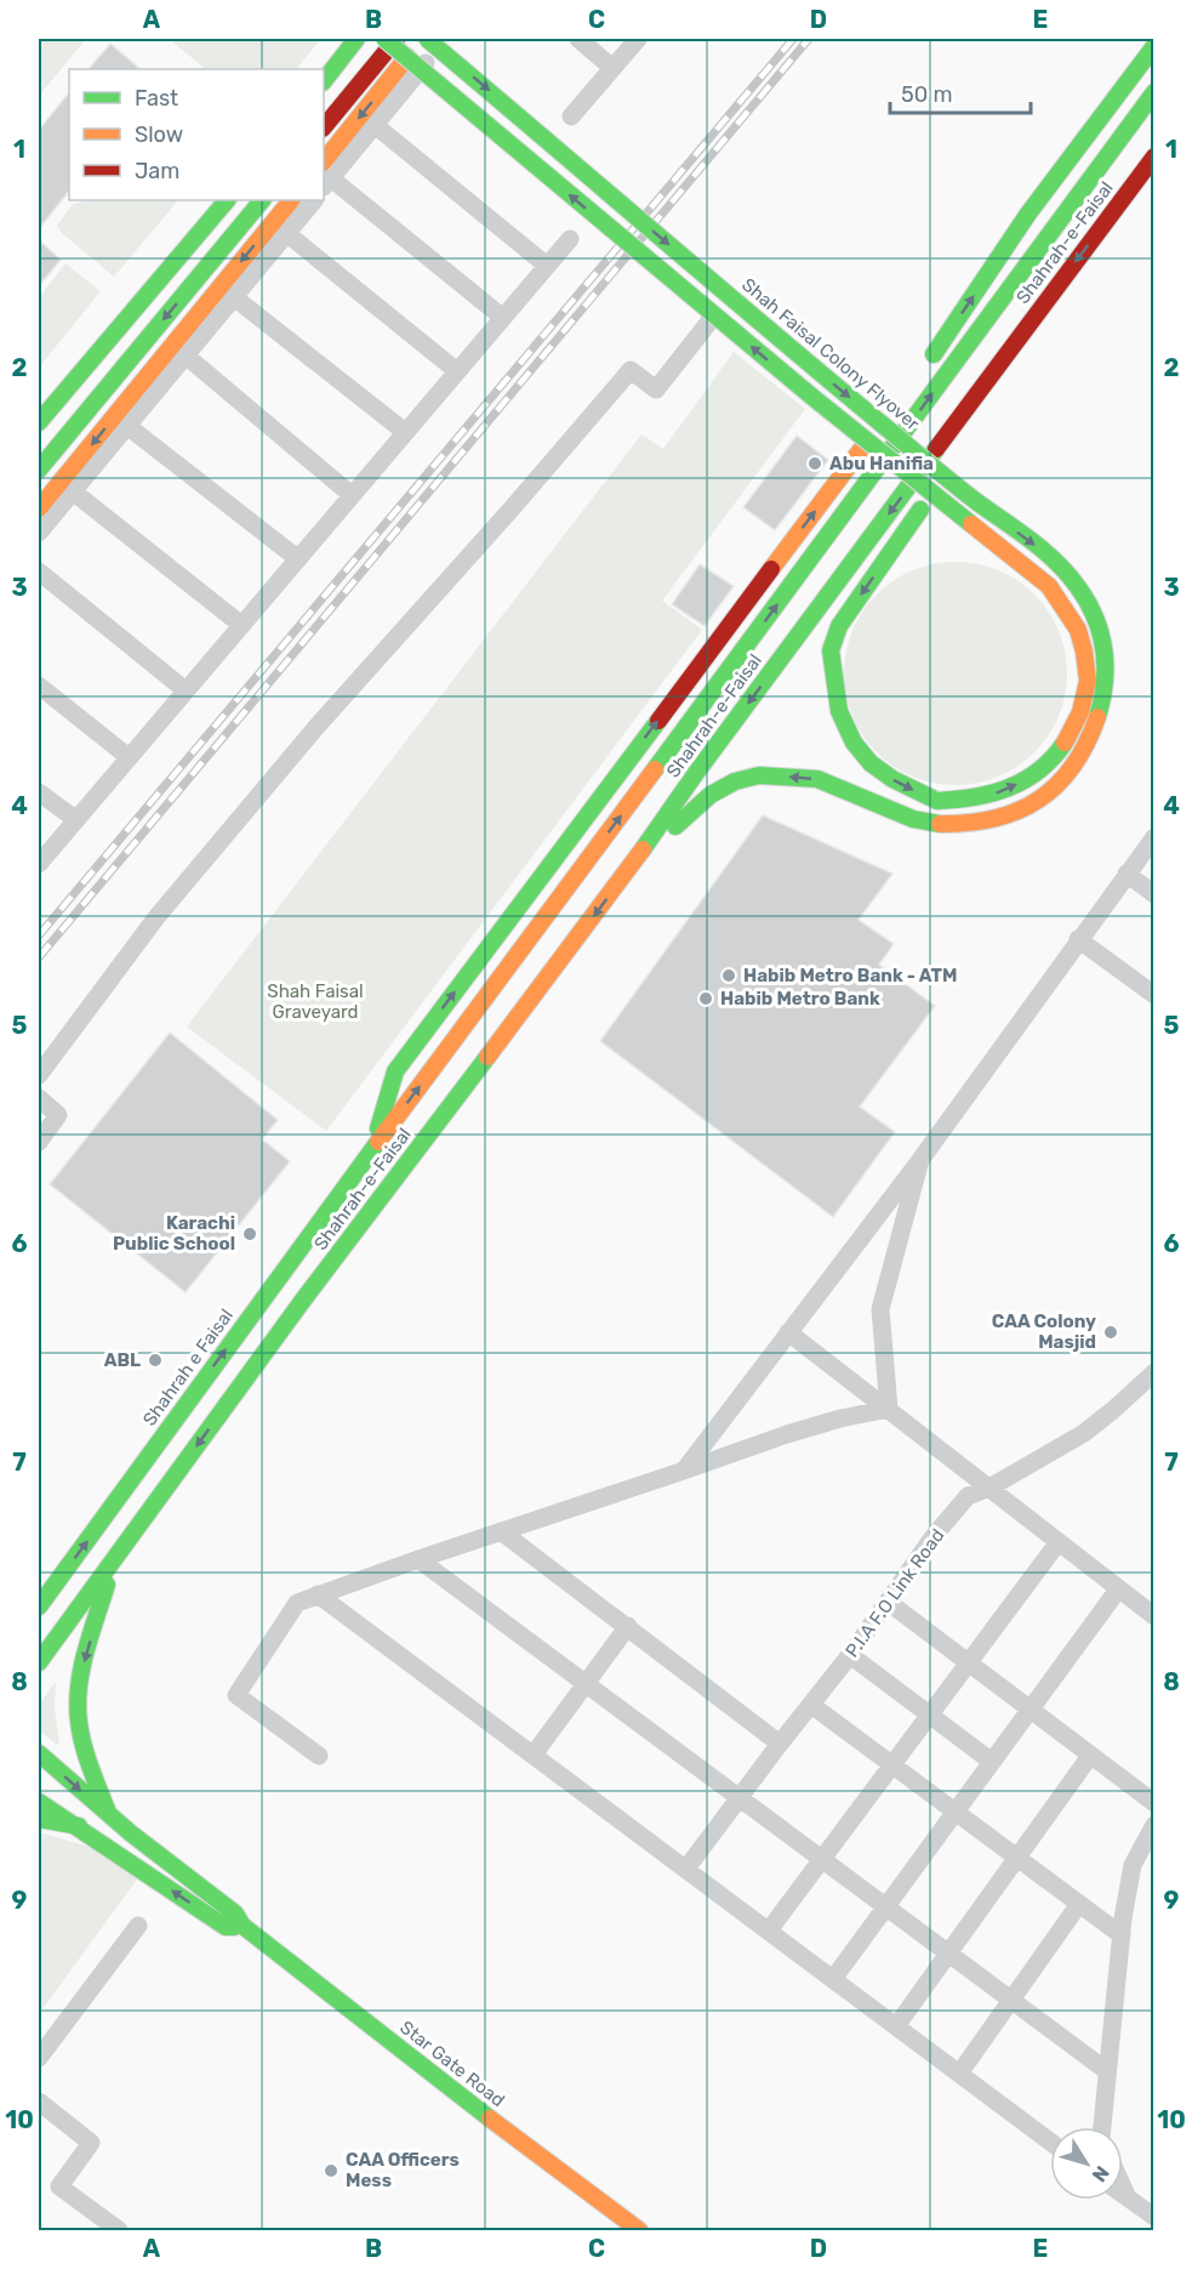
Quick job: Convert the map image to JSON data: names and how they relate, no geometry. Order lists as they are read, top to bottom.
{
  "streets": {
    "main road": [
      "Shahrah-e-Faisal",
      "Shah Faisal Colony Flyover",
      "Shahrah e Faisal",
      "Star Gate Road"
    ],
    "street": ["P.I.A F.O Link Road"]
  },
  "crossings": [
    ["Shahrah-e-Faisal", "Shah Faisal Colony Flyover"],
    ["Shahrah-e-Faisal", "Shahrah e Faisal"]
  ],
  "one_way": ["Shahrah e Faisal"],
  "parks": ["Shah Faisal Graveyard"],
  "places": [
    "Abu Hanifia",
    "Habib Metro Bank - ATM",
    "Habib Metro Bank",
    "Karachi Public School",
    "CAA Colony Masjid",
    "ABL",
    "CAA Officers Mess"
  ],
  "legend": ["Fast", "Slow", "Jam"],
  "scale_bar": "50 m",
  "north": "bottom right",
  "grid": {
    "columns": [
      "A",
      "B",
      "C",
      "D",
      "E"
    ],
    "rows": [
      "1",
      "2",
      "3",
      "4",
      "5",
      "6",
      "7",
      "8",
      "9",
      "10"
    ]
  }
}
